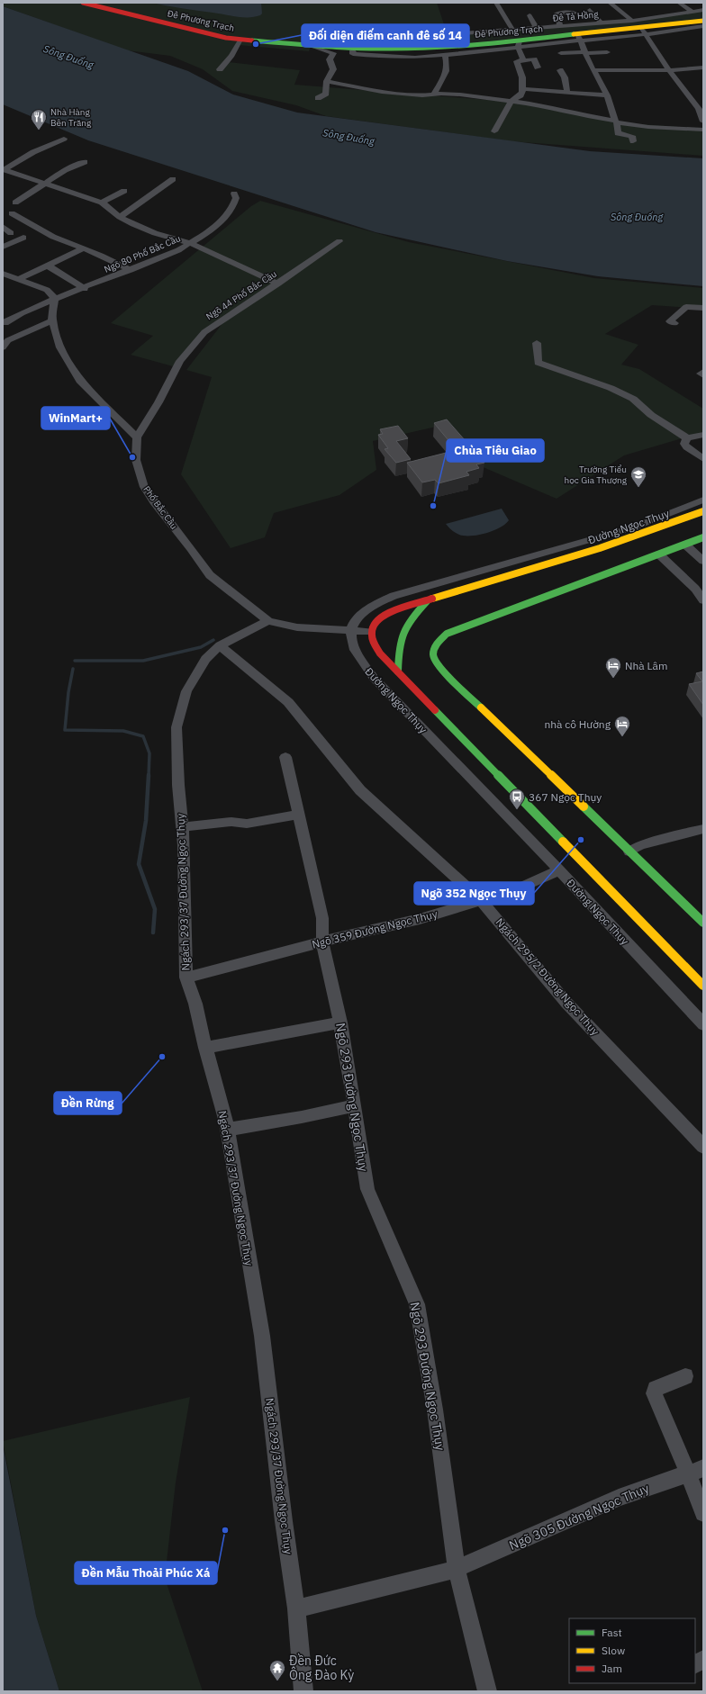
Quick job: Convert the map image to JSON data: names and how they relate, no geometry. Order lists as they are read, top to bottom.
{
  "streets": {
    "main road": ["Đê Phương Trạch", "Đường Ngọc Thụy"],
    "street": [
      "Đê Tả Hồng",
      "Ngõ 80 Phố Bắc Cầu",
      "Ngõ 44 Phố Bắc Cầu",
      "Phố Bắc Cầu",
      "Ngách 293/37 Đường Ngọc Thụy",
      "Ngõ 359 Đường Ngọc Thụy",
      "Ngách 295/2 Đường Ngọc Thụy",
      "Ngõ 293 Đường Ngọc Thụy",
      "Ngõ 305 Đường Ngọc Thụy"
    ]
  },
  "crossings": [
    ["Đê Tả Hồng", "Đê Phương Trạch"],
    ["Ngõ 44 Phố Bắc Cầu", "Phố Bắc Cầu"],
    ["Phố Bắc Cầu", "Đường Ngọc Thụy"],
    ["Phố Bắc Cầu", "Ngách 293/37 Đường Ngọc Thụy"],
    ["Đường Ngọc Thụy", "Ngõ 359 Đường Ngọc Thụy"],
    ["Ngách 293/37 Đường Ngọc Thụy", "Ngõ 359 Đường Ngọc Thụy"],
    ["Ngách 293/37 Đường Ngọc Thụy", "Ngách 295/2 Đường Ngọc Thụy"],
    ["Ngách 293/37 Đường Ngọc Thụy", "Ngõ 305 Đường Ngọc Thụy"],
    ["Ngõ 359 Đường Ngọc Thụy", "Ngách 295/2 Đường Ngọc Thụy"],
    ["Ngõ 359 Đường Ngọc Thụy", "Ngõ 293 Đường Ngọc Thụy"],
    ["Ngõ 293 Đường Ngọc Thụy", "Ngõ 305 Đường Ngọc Thụy"]
  ],
  "water": ["Sông Đuống"],
  "places": {
    "other": [
      "Đối diện điếm canh đê số 14",
      "WinMart+",
      "Chùa Tiêu Giao",
      "Ngõ 352 Ngọc Thụy",
      "Đền Rừng",
      "Đền Mẫu Thoải Phúc Xá"
    ],
    "restaurant": ["Nhà Hàng Bên Trăng"],
    "school or university": ["Trường Tiểu học Gia Thượng"],
    "hotel": ["Nhà Lâm", "nhà cô Hường"],
    "bus stop": ["367 Ngọc Thụy"],
    "temple": ["Đền Đức Ông Đào Kỳ"]
  },
  "legend": ["Fast", "Slow", "Jam"]
}
